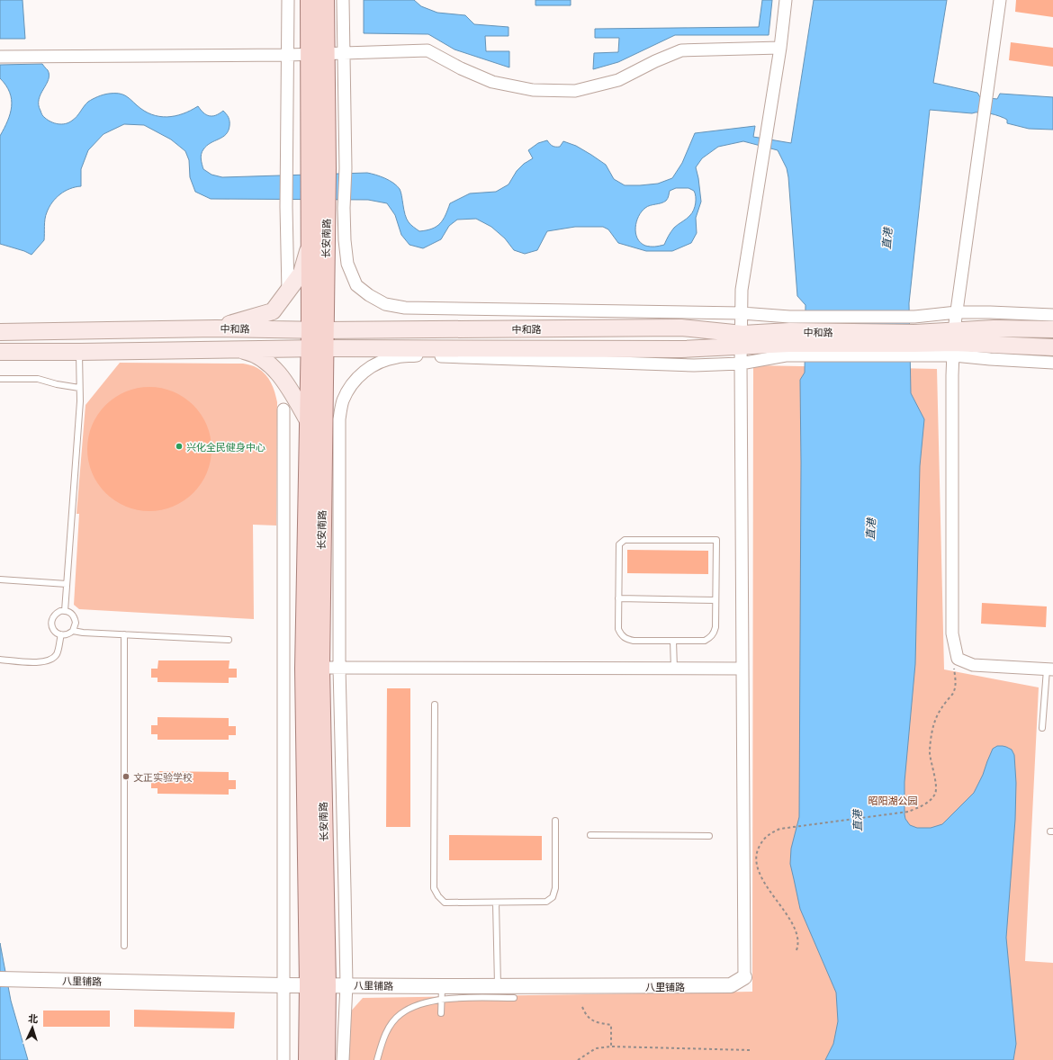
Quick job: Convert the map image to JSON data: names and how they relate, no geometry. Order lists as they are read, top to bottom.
{
  "streets": {
    "main road": ["长安南路", "中和路"],
    "street": ["八里铺路"]
  },
  "crossings": [
    ["长安南路", "中和路"],
    ["长安南路", "八里铺路"]
  ],
  "water": ["直港"],
  "parks": ["昭阳湖公园"],
  "places": ["兴化全民健身中心", "文正实验学校"],
  "north": "top"
}
